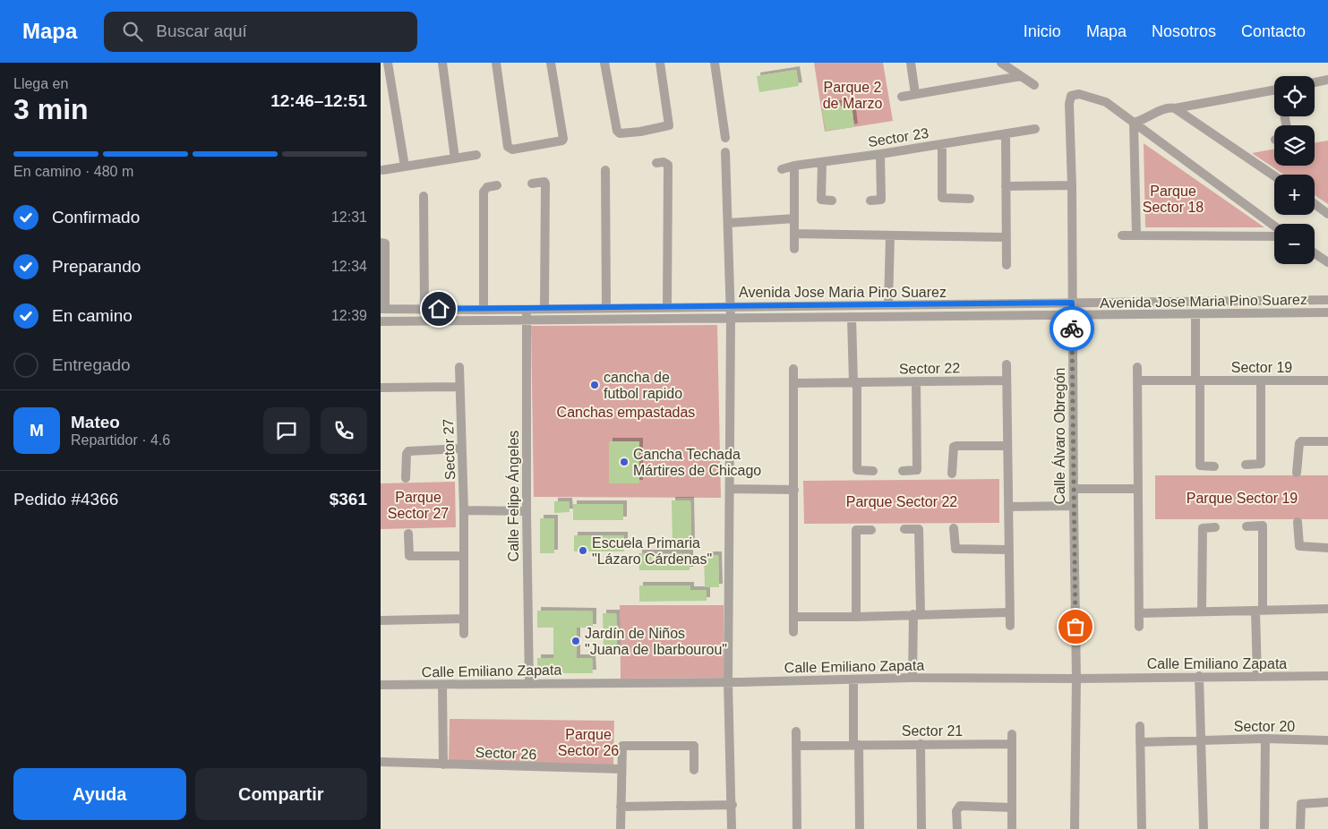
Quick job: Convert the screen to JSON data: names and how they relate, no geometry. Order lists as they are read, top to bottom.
{
  "streets": {
    "street": [
      "Sector 23",
      "Avenida Jose Maria Pino Suarez",
      "Sector 19",
      "Sector 22",
      "Calle Álvaro Obregón",
      "Sector 27",
      "Calle Felipe Ángeles",
      "Calle Emiliano Zapata",
      "Sector 20",
      "Sector 21",
      "Sector 26"
    ]
  },
  "crossings": [
    ["Avenida Jose Maria Pino Suarez", "Calle Álvaro Obregón"],
    ["Avenida Jose Maria Pino Suarez", "Calle Felipe Ángeles"],
    ["Calle Álvaro Obregón", "Calle Emiliano Zapata"],
    ["Calle Felipe Ángeles", "Calle Emiliano Zapata"]
  ],
  "parks": [
    "Parque 2 de Marzo",
    "Parque Sector 18",
    "Canchas empastadas",
    "Parque Sector 27",
    "Parque Sector 19",
    "Parque Sector 22",
    "Parque Sector 26"
  ],
  "places": [
    "cancha de futbol rapido",
    "Cancha Techada Mártires de Chicago",
    "Escuela Primaria \"Lázaro Cárdenas\"",
    "Jardín de Niños \"Juana de Ibarbourou\""
  ],
  "page": {
    "header": "Mapa",
    "search": "Buscar aquí",
    "nav": [
      "Inicio",
      "Mapa",
      "Nosotros",
      "Contacto"
    ],
    "heading": ["3 min", "Llega en", "12:46–12:51"],
    "panel": [
      "Mateo",
      "Repartidor · 4.6",
      "Pedido #4366",
      "$361"
    ],
    "map_buttons": ["+", "−"],
    "bar": "En camino · 480 m",
    "list": [
      ["Confirmado", "12:31"],
      ["Preparando", "12:34"],
      ["En camino", "12:39"],
      "Entregado"
    ],
    "round": "M",
    "buttons": ["Ayuda", "Compartir"]
  }
}
